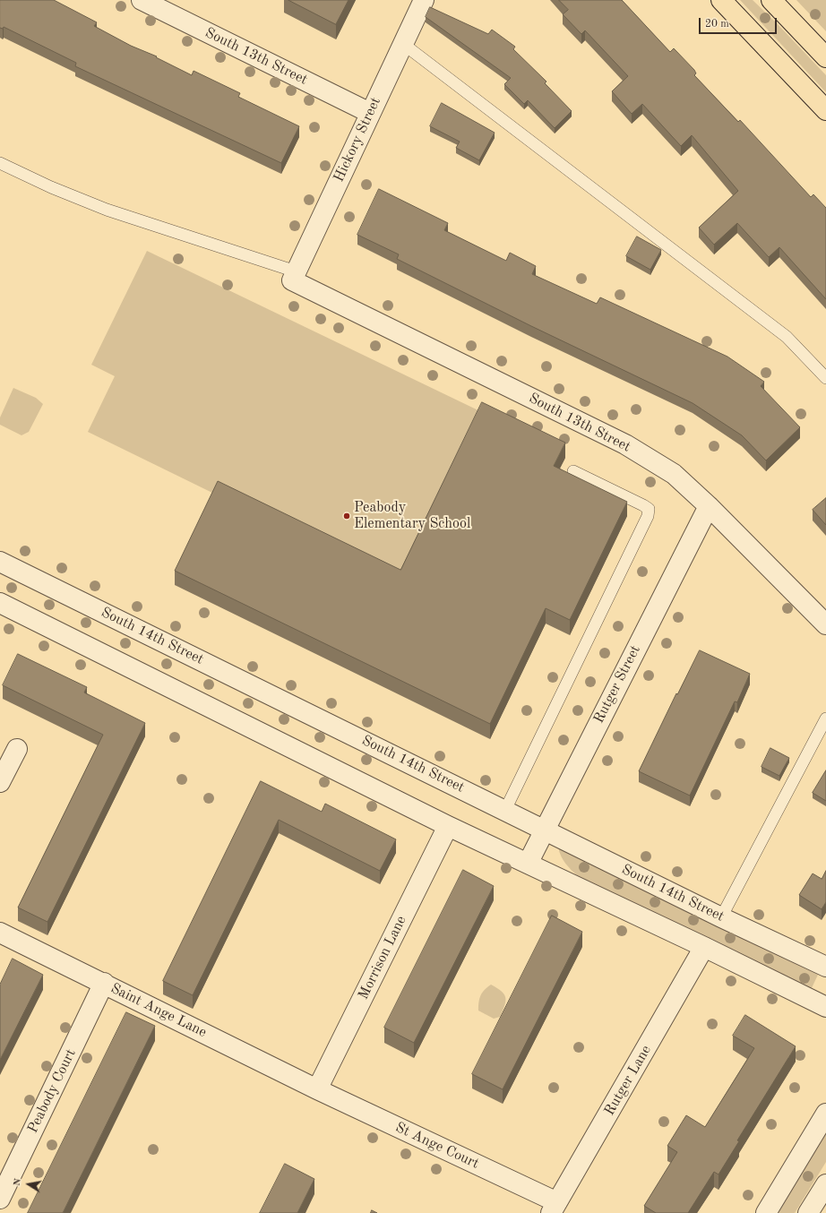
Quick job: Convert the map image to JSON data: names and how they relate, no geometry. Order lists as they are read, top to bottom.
{
  "streets": {
    "street": [
      "South 13th Street",
      "Hickory Street",
      "South 14th Street",
      "Rutger Street",
      "Morrison Lane",
      "Saint Ange Lane",
      "Rutger Lane",
      "Peabody Court",
      "St Ange Court"
    ]
  },
  "crossings": [
    ["South 13th Street", "Hickory Street"],
    ["South 13th Street", "Rutger Street"],
    ["South 14th Street", "Rutger Street"],
    ["Morrison Lane", "Saint Ange Lane"],
    ["Morrison Lane", "St Ange Court"],
    ["Saint Ange Lane", "Peabody Court"],
    ["Saint Ange Lane", "St Ange Court"],
    ["Rutger Lane", "St Ange Court"]
  ],
  "places": ["Peabody Elementary School"],
  "scale_bar": "20 m",
  "north": "left"
}
